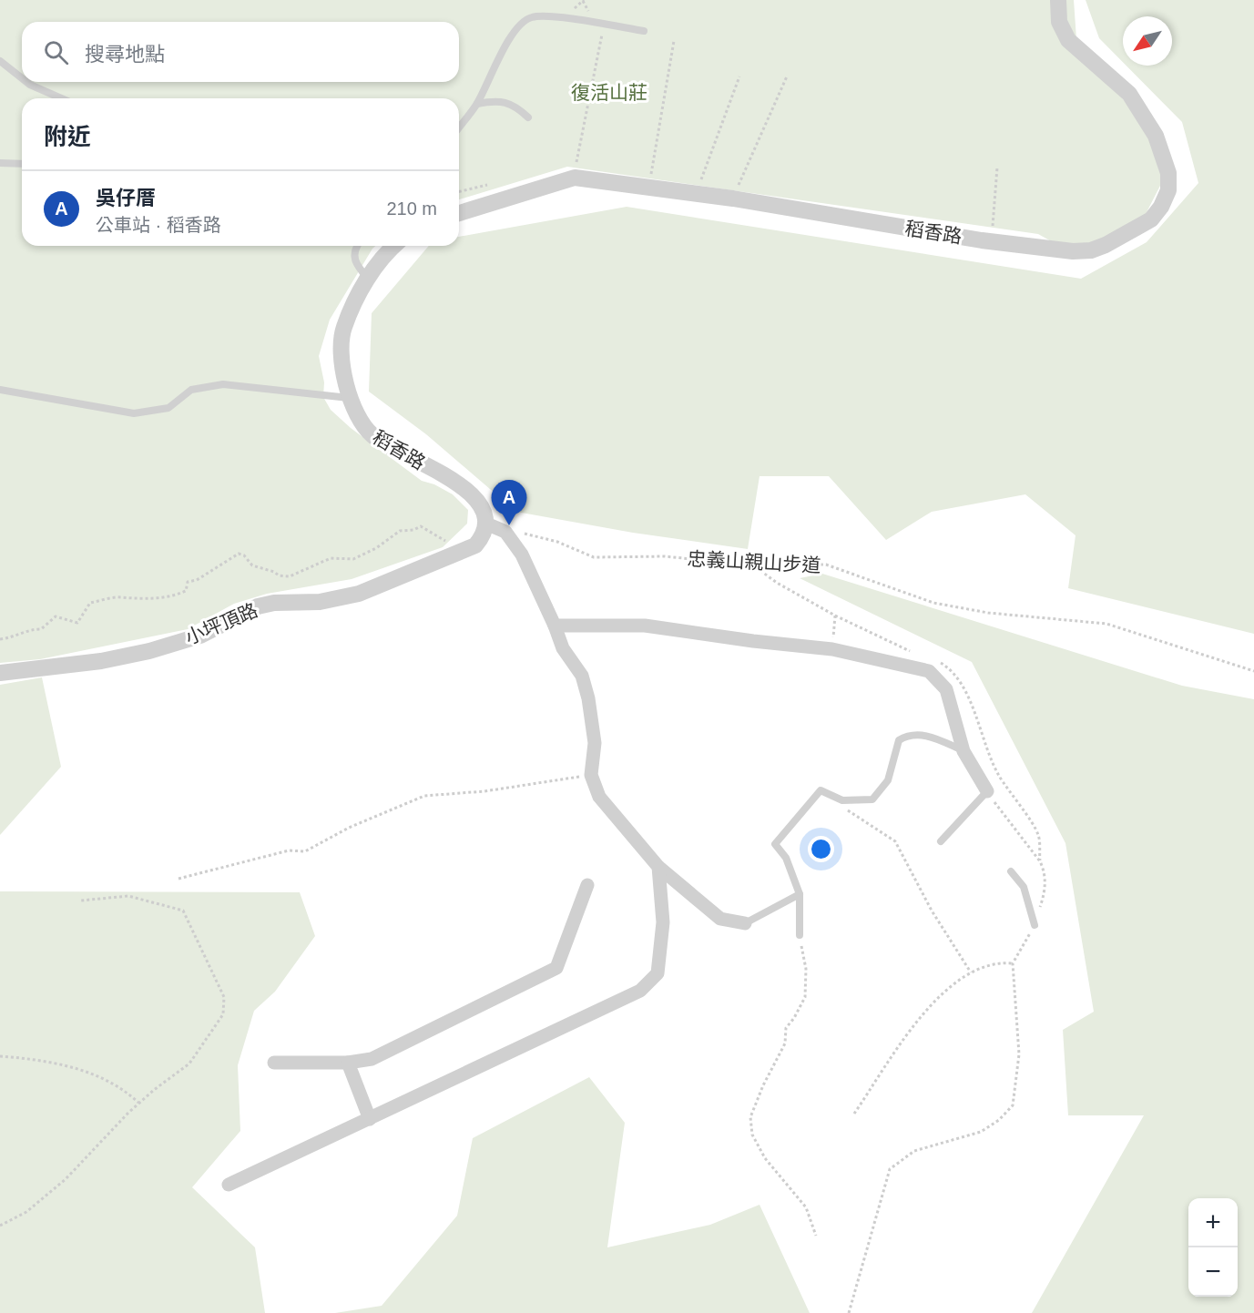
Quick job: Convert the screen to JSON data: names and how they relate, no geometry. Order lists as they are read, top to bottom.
{
  "streets": {
    "street": ["稻香路", "小坪頂路"],
    "path": ["忠義山親山步道"]
  },
  "crossings": [
    ["稻香路", "小坪頂路"]
  ],
  "parks": ["復活山莊"],
  "north": "bottom left",
  "page": {
    "search": "搜尋地點",
    "heading": "附近",
    "list": [
      {
        "mark": "A",
        "name": "吳仔厝",
        "note": "公車站 · 稻香路",
        "value": "210 m"
      }
    ],
    "pins": "A",
    "map_buttons": ["+", "−"]
  }
}
